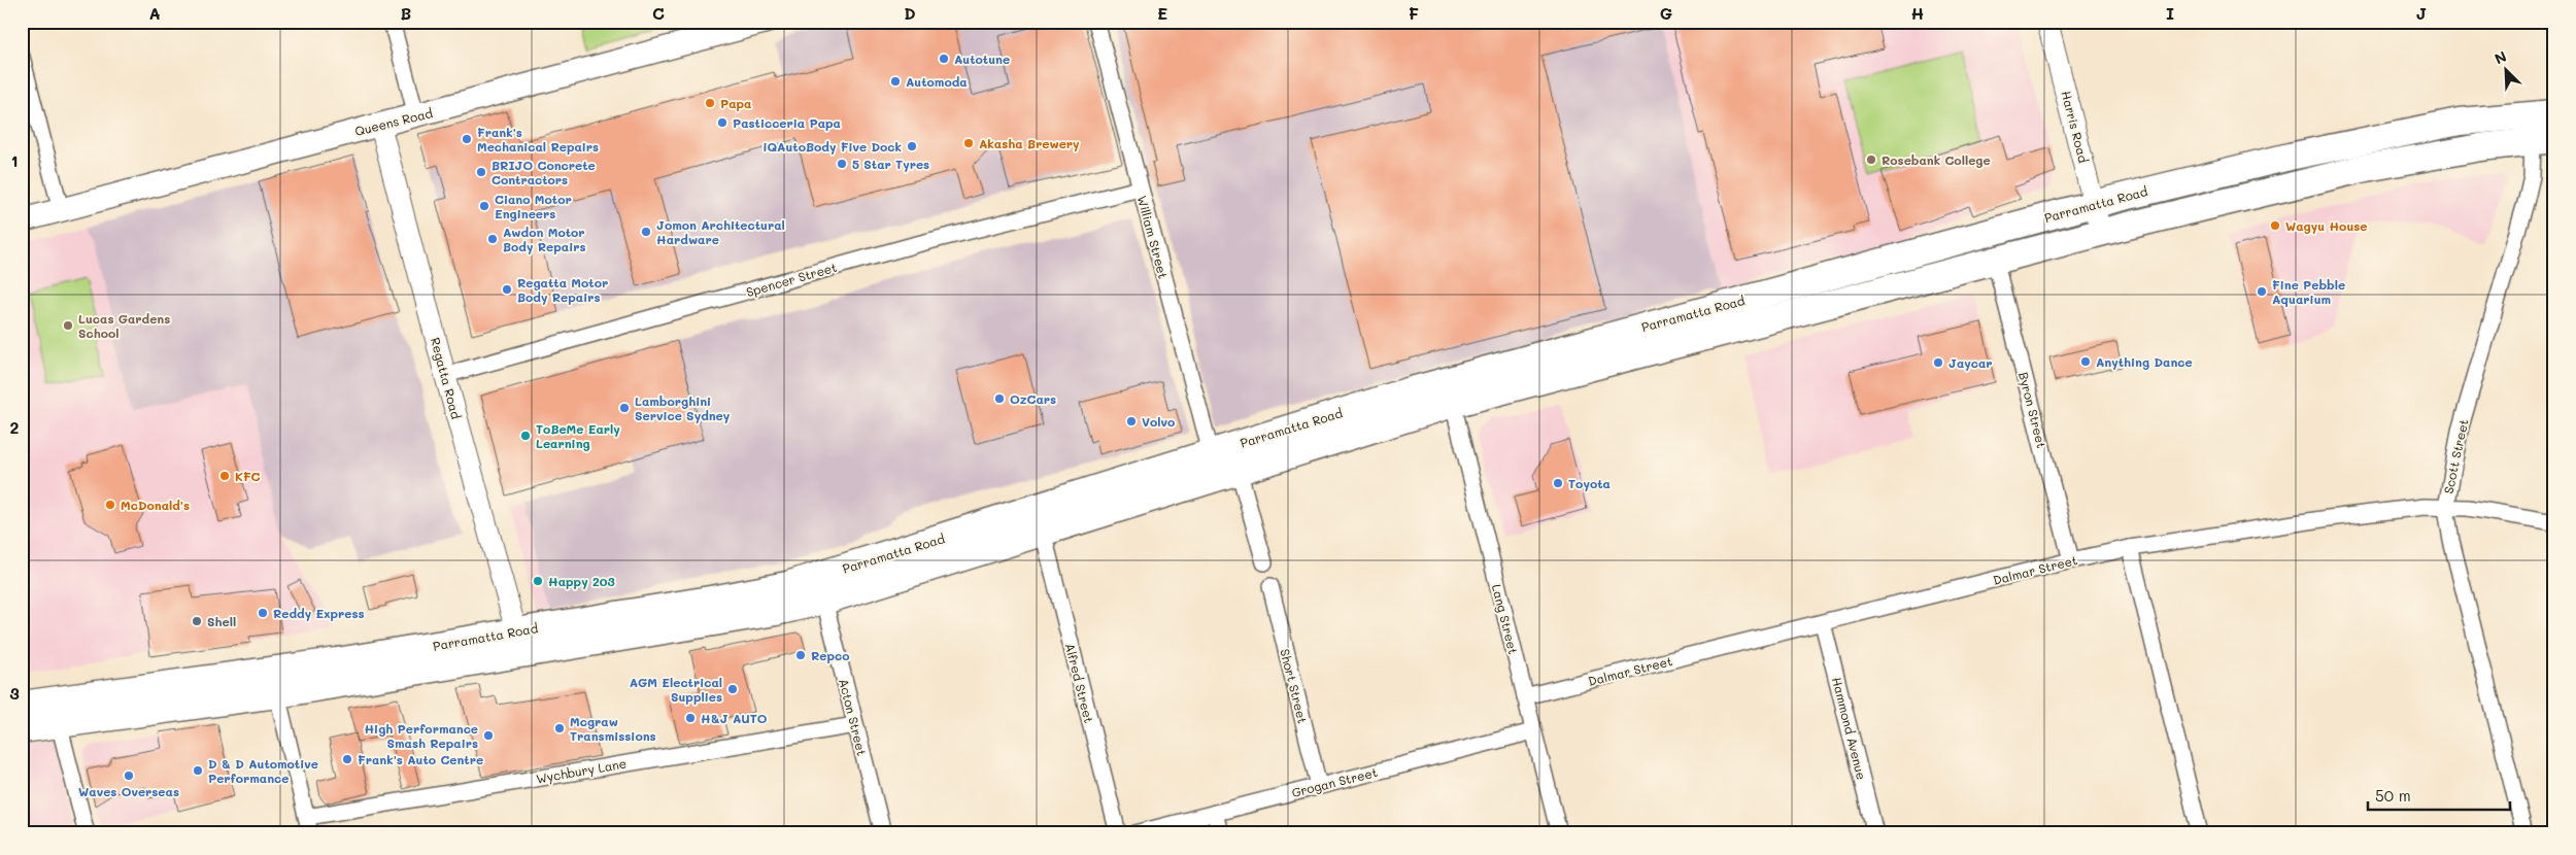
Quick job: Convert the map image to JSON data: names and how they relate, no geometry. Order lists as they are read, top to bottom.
{
  "streets": {
    "highway": ["Parramatta Road"],
    "main road": ["Queens Road"],
    "street": [
      "Harris Road",
      "William Street",
      "Spencer Street",
      "Regatta Road",
      "Byron Street",
      "Scott Street",
      "Dalmar Street",
      "Lang Street",
      "Alfred Street",
      "Short Street",
      "Acton Street",
      "Hammond Avenue",
      "Wychbury Lane",
      "Grogan Street"
    ]
  },
  "crossings": [
    ["Queens Road", "Regatta Road"],
    ["Harris Road", "Parramatta Road"],
    ["Parramatta Road", "William Street"],
    ["Parramatta Road", "Regatta Road"],
    ["Parramatta Road", "Byron Street"],
    ["Parramatta Road", "Scott Street"],
    ["Parramatta Road", "Lang Street"],
    ["Parramatta Road", "Alfred Street"],
    ["Parramatta Road", "Acton Street"],
    ["William Street", "Spencer Street"],
    ["Spencer Street", "Regatta Road"],
    ["Byron Street", "Dalmar Street"],
    ["Scott Street", "Dalmar Street"],
    ["Dalmar Street", "Lang Street"],
    ["Dalmar Street", "Hammond Avenue"],
    ["Lang Street", "Grogan Street"],
    ["Short Street", "Grogan Street"],
    ["Acton Street", "Wychbury Lane"]
  ],
  "places": [
    "Autotune",
    "Automoda",
    "Papa",
    "Pasticceria Papa",
    "Frank's Mechanical Repairs",
    "Akasha Brewery",
    "iQAutoBody Five Dock",
    "Rosebank College",
    "5 Star Tyres",
    "BRIJO Concrete Contractors",
    "Ciano Motor Engineers",
    "Wagyu House",
    "Jomon Architectural Hardware",
    "Awdon Motor Body Repairs",
    "Regatta Motor Body Repairs",
    "Fine Pebble Aquarium",
    "Lucas Gardens School",
    "Anything Dance",
    "Jaycar",
    "OzCars",
    "Lamborghini Service Sydney",
    "Volvo",
    "ToBeMe Early Learning",
    "KFC",
    "Toyota",
    "McDonald's",
    "Happy 203",
    "Reddy Express",
    "Shell",
    "Repco",
    "AGM Electrical Supplies",
    "H&J AUTO",
    "Mcgraw Transmissions",
    "High Performance Smash Repairs",
    "Frank's Auto Centre",
    "D & D Automotive Performance",
    "Waves Overseas"
  ],
  "scale_bar": "50 m",
  "north": "top left",
  "grid": {
    "columns": [
      "A",
      "B",
      "C",
      "D",
      "E",
      "F",
      "G",
      "H",
      "I",
      "J"
    ],
    "rows": ["1", "2", "3"]
  }
}
